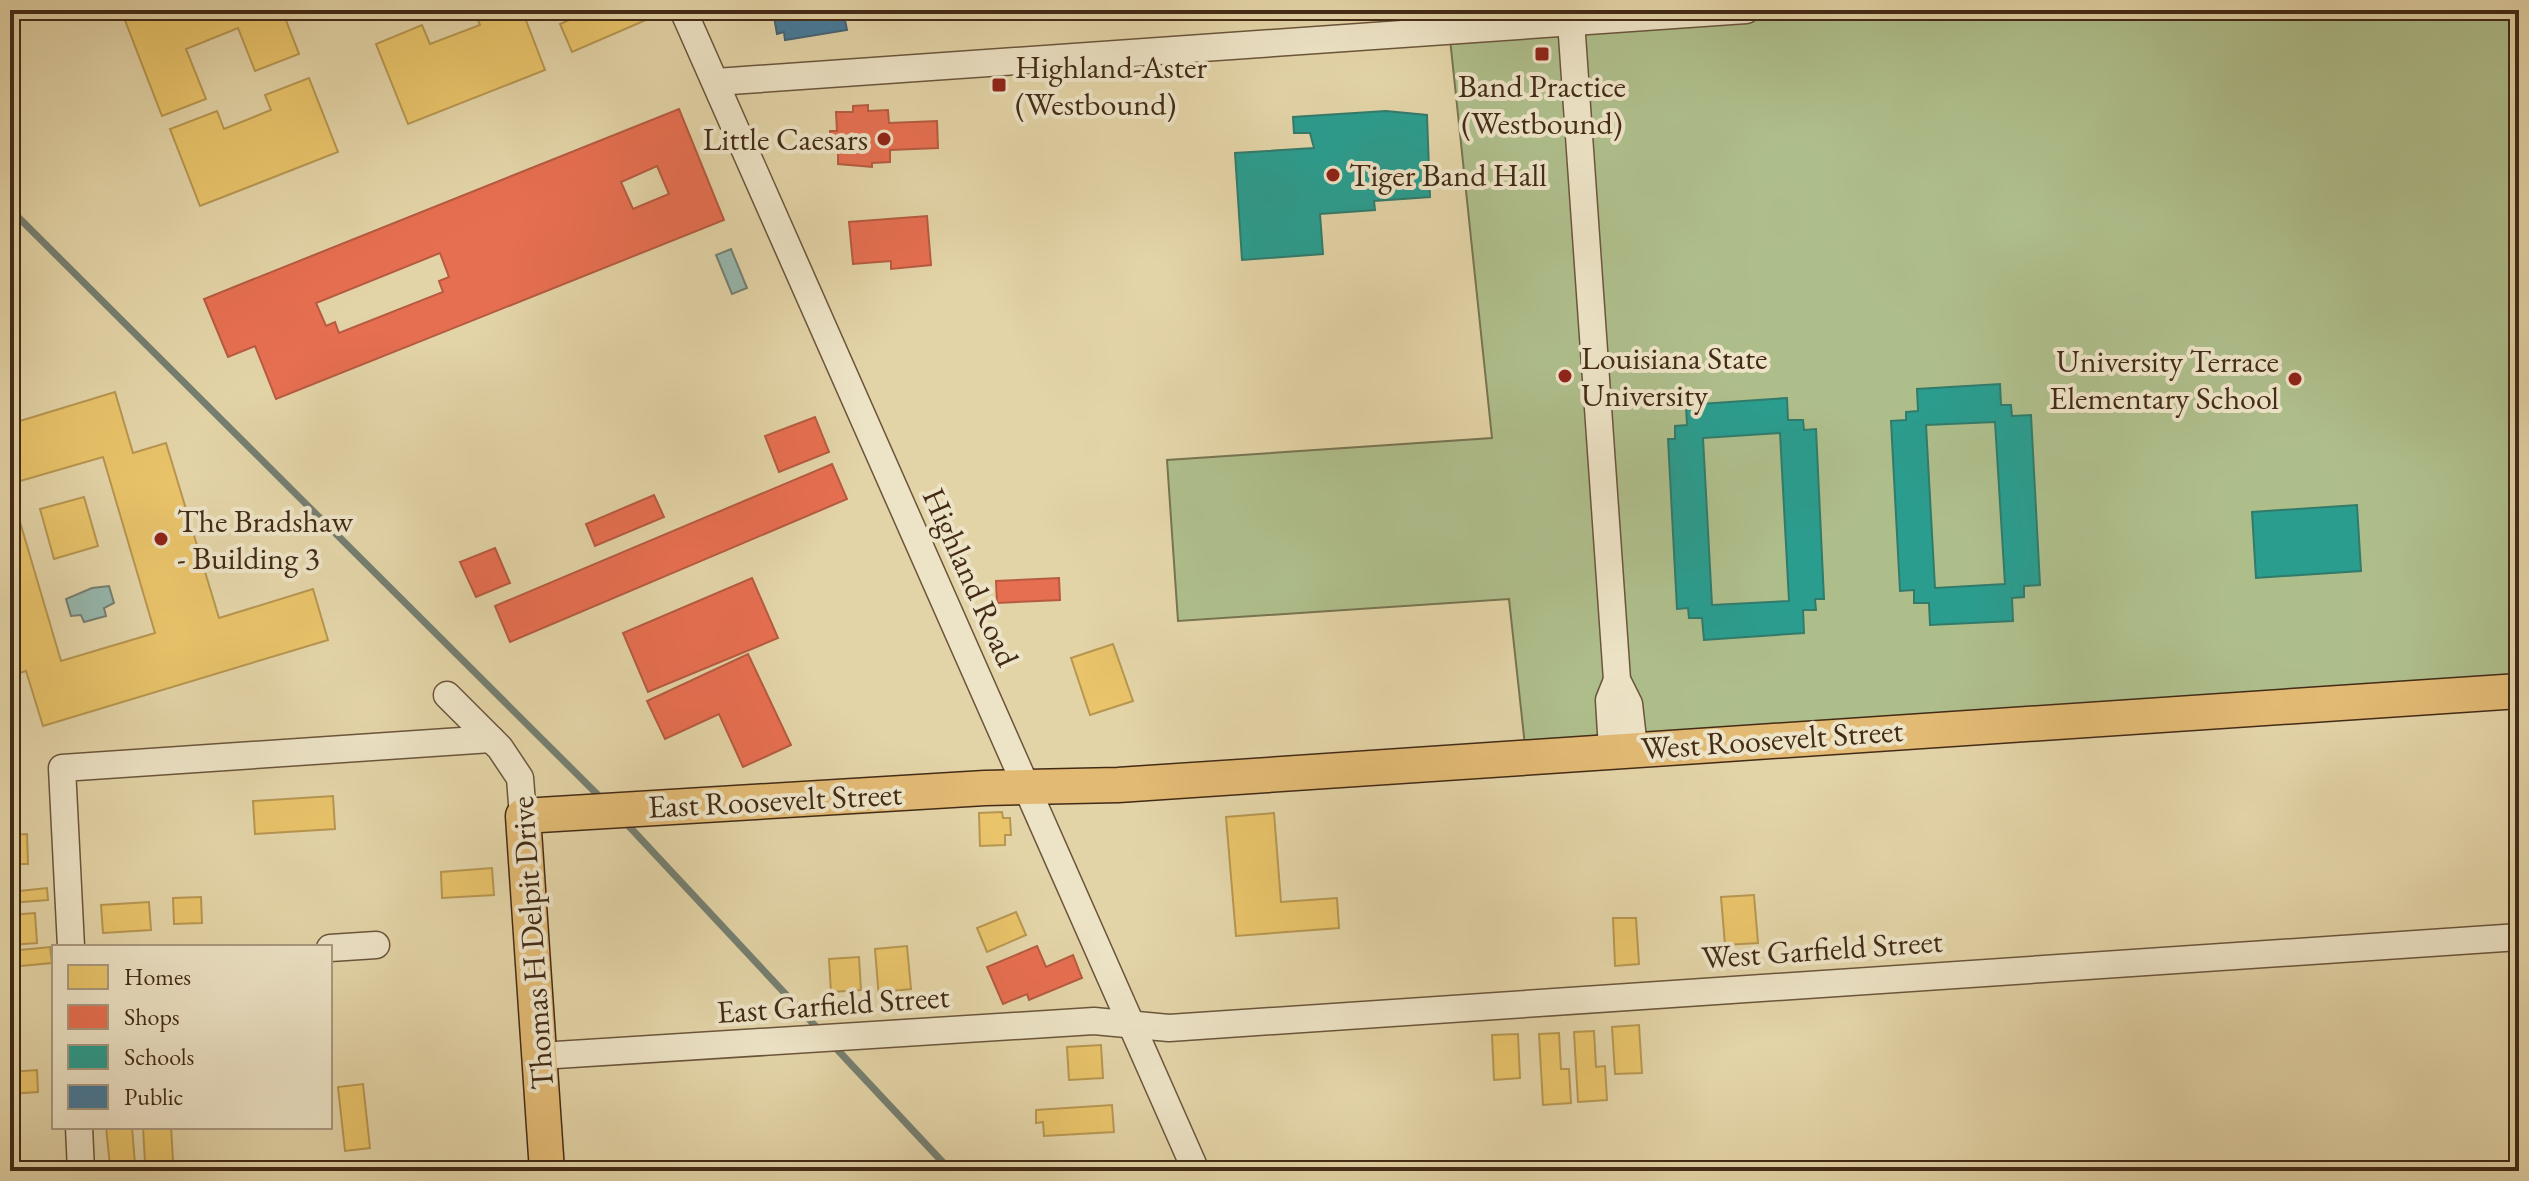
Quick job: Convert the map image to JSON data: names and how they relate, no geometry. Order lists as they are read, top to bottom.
{
  "streets": {
    "main road": ["West Roosevelt Street", "East Roosevelt Street", "Thomas H Delpit Drive"],
    "street": ["Highland Road", "West Garfield Street", "East Garfield Street"]
  },
  "crossings": [
    ["Highland Road", "West Roosevelt Street"],
    ["Highland Road", "East Roosevelt Street"],
    ["Highland Road", "West Garfield Street"],
    ["Highland Road", "East Garfield Street"],
    ["West Roosevelt Street", "East Roosevelt Street"],
    ["East Roosevelt Street", "Thomas H Delpit Drive"],
    ["Thomas H Delpit Drive", "East Garfield Street"],
    ["West Garfield Street", "East Garfield Street"]
  ],
  "places": {
    "transit": ["Band Practice (Westbound)", "Highland-Aster (Westbound)"],
    "other": [
      "Little Caesars",
      "Tiger Band Hall",
      "Louisiana State University",
      "University Terrace Elementary School",
      "The Bradshaw - Building 3"
    ]
  },
  "legend": [
    "Homes",
    "Shops",
    "Schools",
    "Public"
  ]
}
